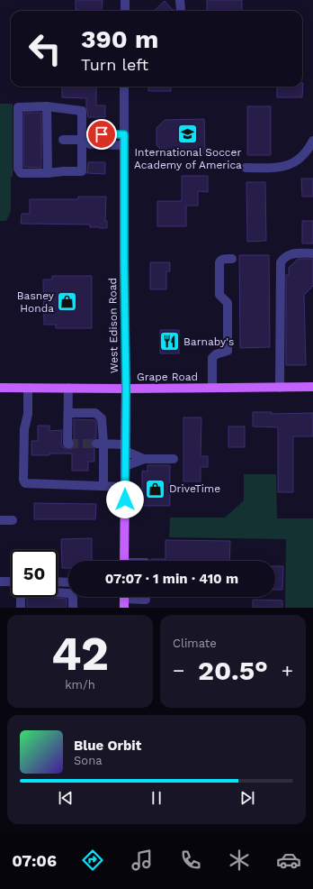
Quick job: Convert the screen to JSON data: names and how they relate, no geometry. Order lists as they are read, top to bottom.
{
  "streets": {
    "main road": ["West Edison Road", "Grape Road"]
  },
  "crossings": [
    ["West Edison Road", "Grape Road"]
  ],
  "places": {
    "school or university": ["International Soccer Academy of America"],
    "shop": ["Basney Honda", "DriveTime"],
    "restaurant": ["Barnaby's"]
  },
  "page": {
    "turn": ["390 m", "Turn left"],
    "limit": "50",
    "trip": "07:07 · 1 min · 410 m",
    "tile": [
      ["42", "km/h"],
      "Climate"
    ],
    "heat": ["−", "20.5°", "+"],
    "song": ["Blue Orbit", "Sona"],
    "tabs": "07:06"
  }
}
